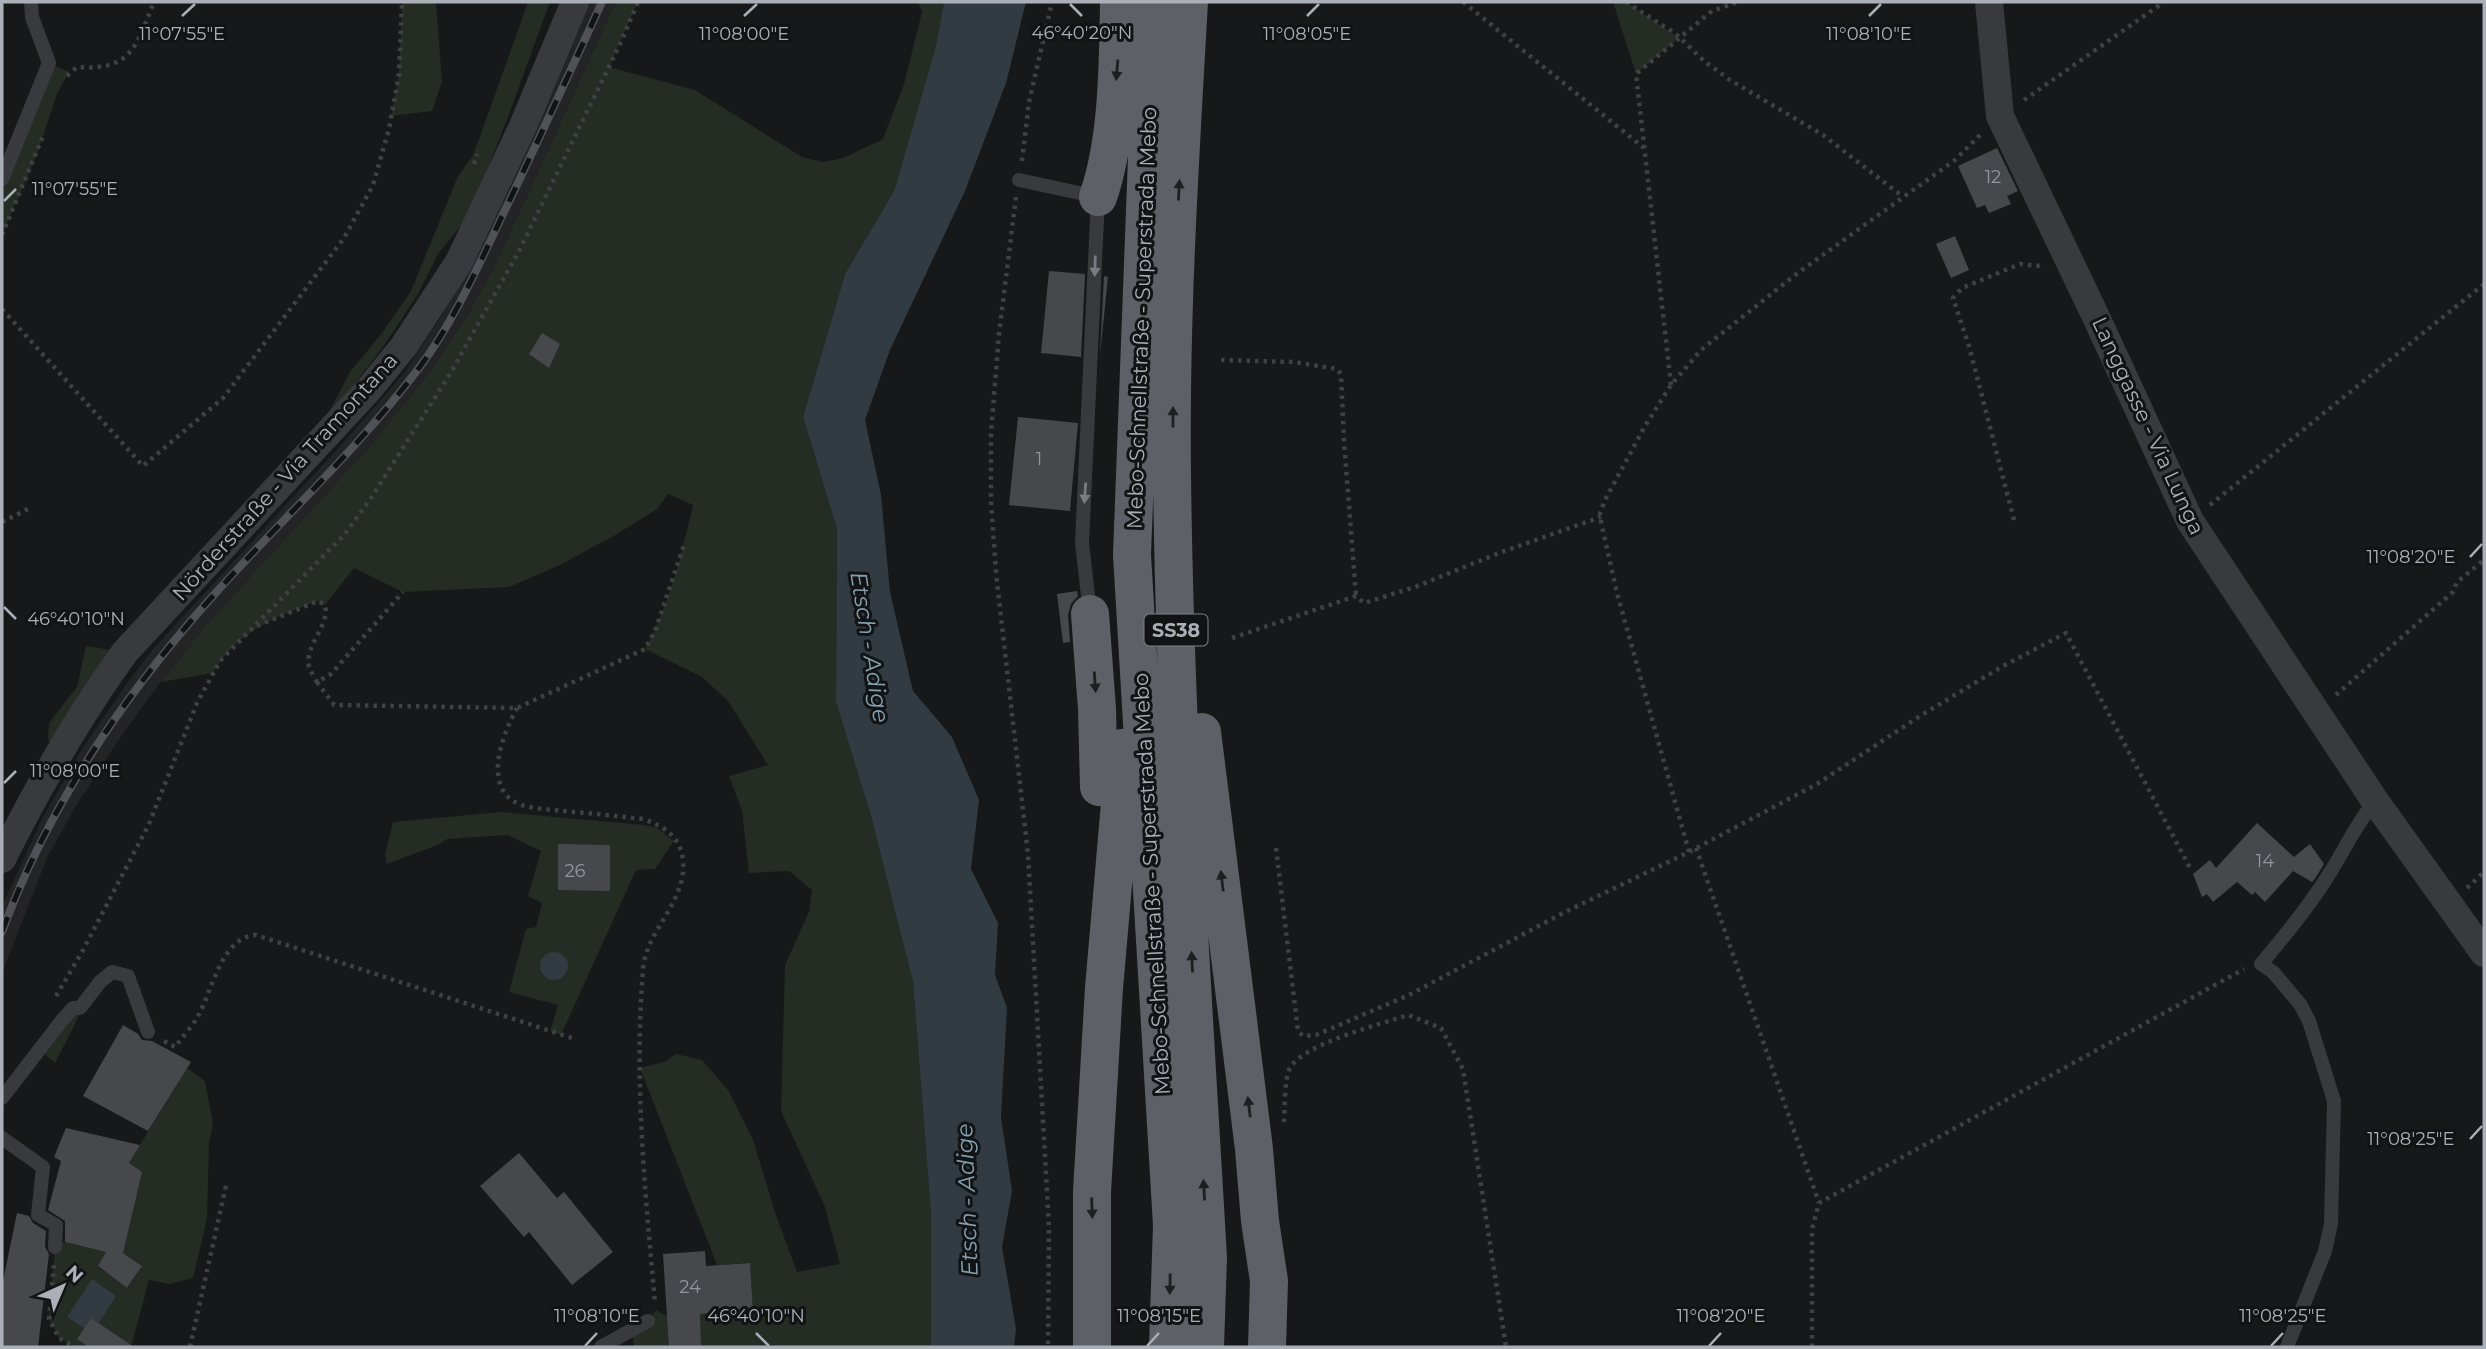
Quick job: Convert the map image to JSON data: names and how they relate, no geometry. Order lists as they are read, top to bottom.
{
  "streets": {
    "highway": ["Mebo-Schnellstraße - Superstrada Mebo", "SS38"],
    "street": ["Langgasse - Via Lunga", "Nörderstraße - Via Tramontana"]
  },
  "water": ["Etsch - Adige"],
  "house_numbers": [
    "12",
    "1",
    "14",
    "26",
    "24"
  ],
  "north": "top right",
  "coordinates": [
    "46°40'20\"N",
    "11°07'55\"E",
    "11°08'00\"E",
    "11°08'05\"E",
    "11°08'10\"E",
    "11°08'20\"E",
    "46°40'10\"N",
    "11°08'25\"E",
    "11°08'15\"E"
  ]
}
